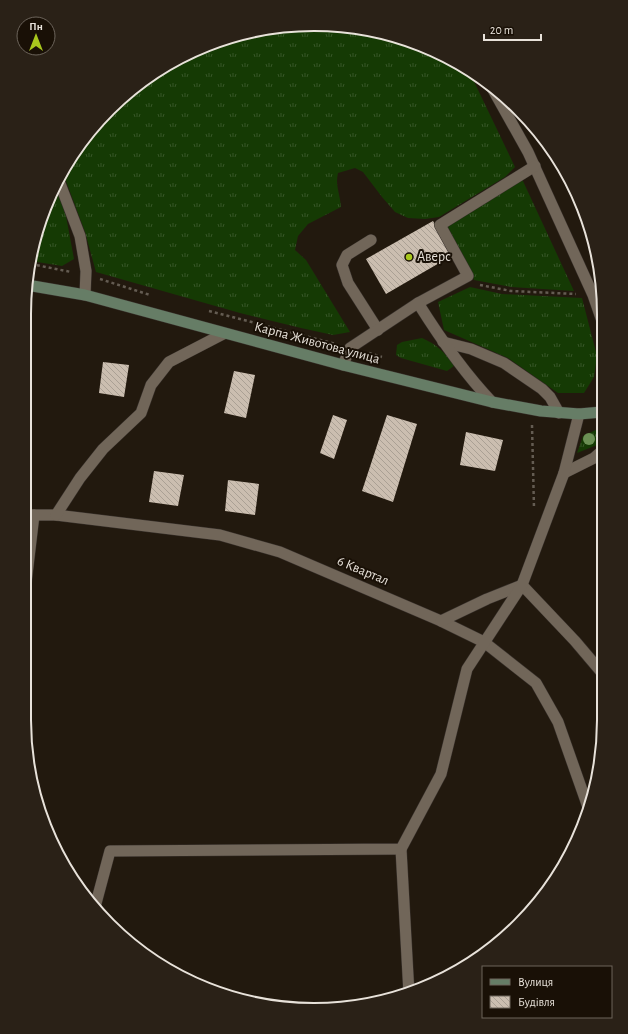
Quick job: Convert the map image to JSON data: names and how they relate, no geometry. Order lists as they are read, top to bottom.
{
  "streets": {
    "main road": ["Карпа Животова улица"],
    "street": ["6 Квартал"]
  },
  "places": ["Аверс"],
  "legend": ["Вулиця", "Будівля"],
  "scale_bar": "20 m",
  "north": "top"
}
